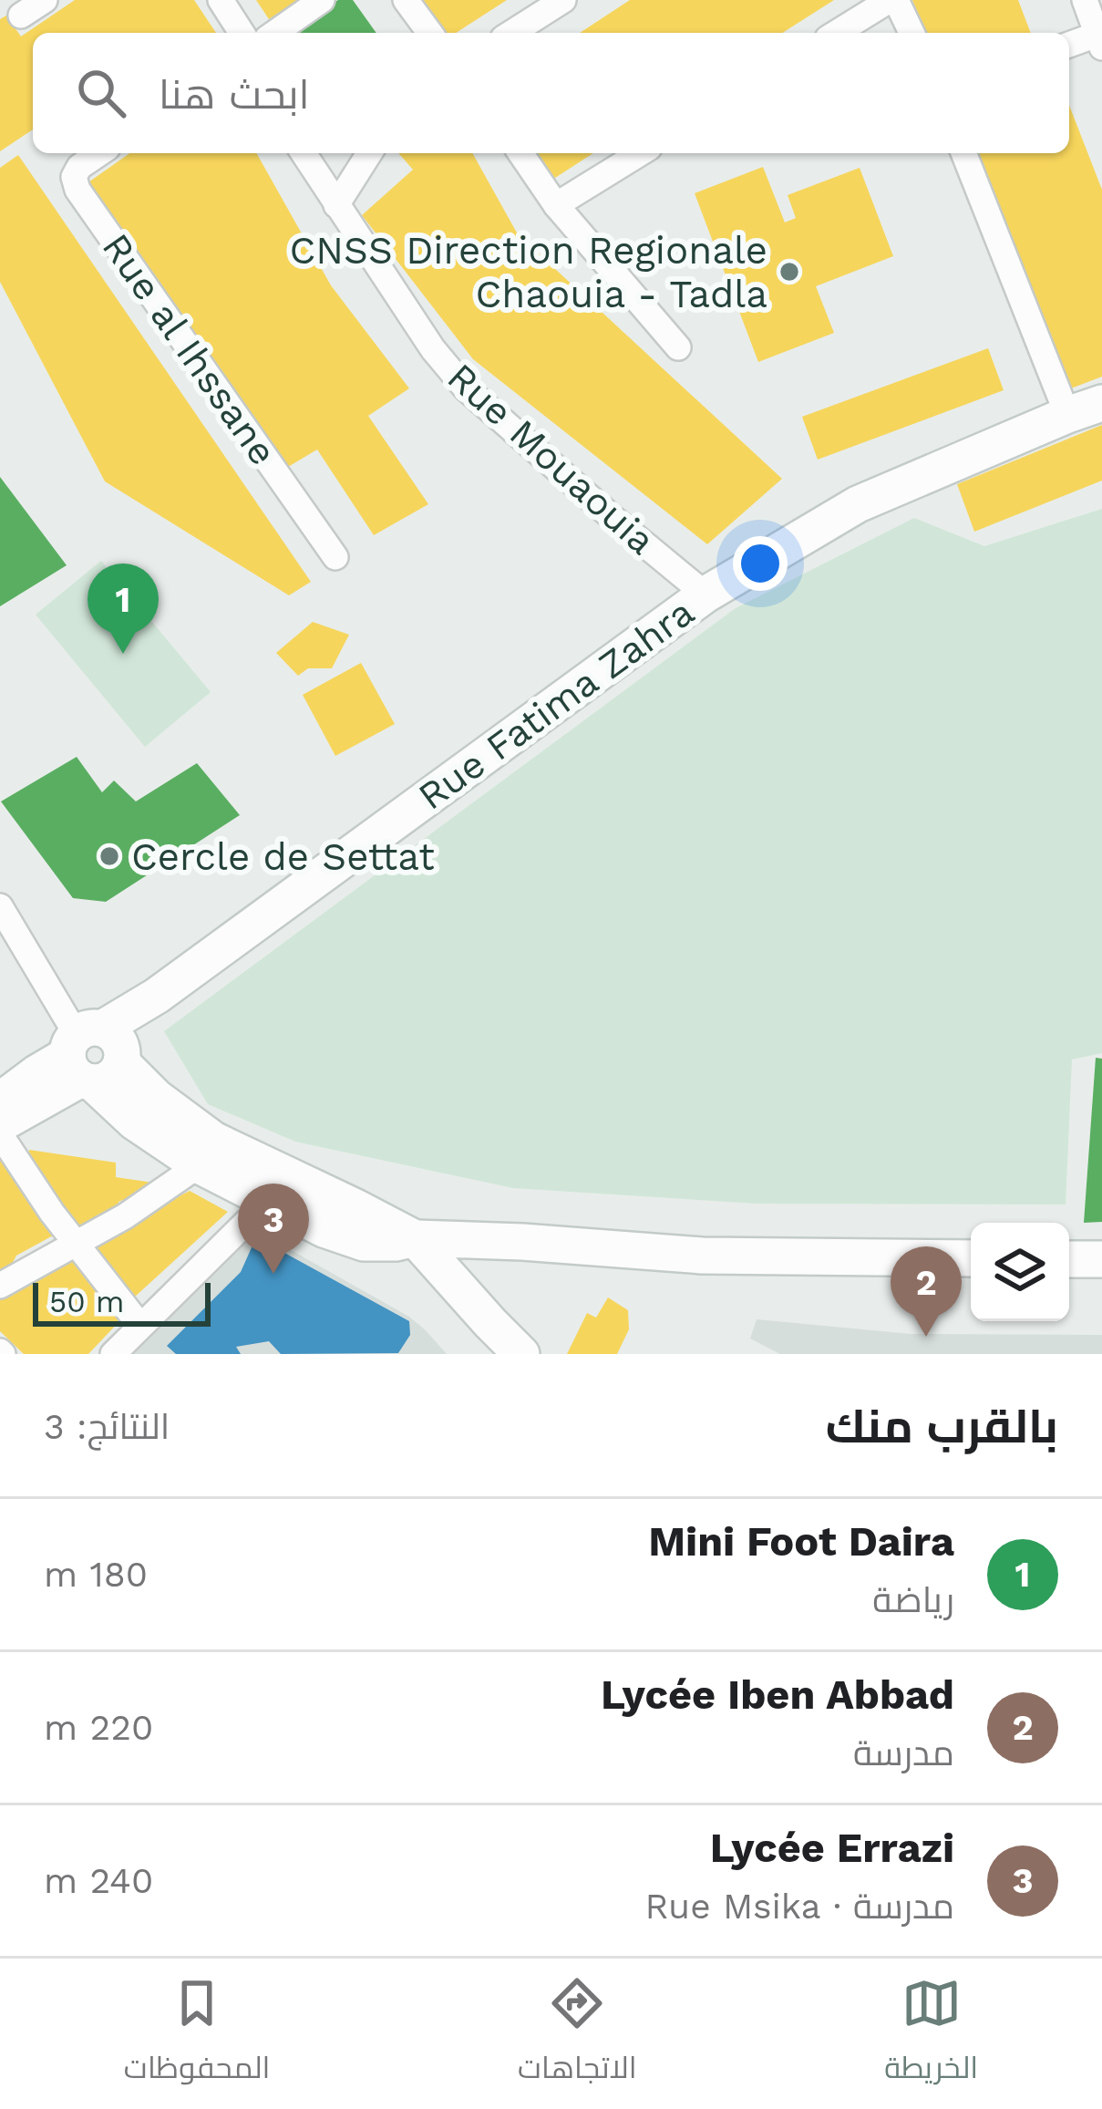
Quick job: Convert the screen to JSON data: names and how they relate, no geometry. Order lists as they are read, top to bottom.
{
  "streets": {
    "street": ["Rue al Ihssane", "Rue Mouaouia", "Rue Fatima Zahra"]
  },
  "crossings": [
    ["Rue Mouaouia", "Rue Fatima Zahra"]
  ],
  "places": ["CNSS Direction Regionale Chaouia - Tadla", "Cercle de Settat"],
  "scale_bar": "50 m",
  "page": {
    "search": "ابحث هنا",
    "pins": ["1", "3", "2"],
    "scale": "50 m",
    "heading": ["بالقرب منك", "النتائج: 3"],
    "list": [
      {
        "mark": "1",
        "name": "Mini Foot Daira",
        "note": "رياضة",
        "value": "180 m"
      },
      {
        "mark": "2",
        "name": "Lycée Iben Abbad",
        "note": "مدرسة",
        "value": "220 m"
      },
      {
        "mark": "3",
        "name": "Lycée Errazi",
        "note": "مدرسة · Rue Msika",
        "value": "240 m"
      }
    ],
    "nav": ["الخريطة", "الاتجاهات", "المحفوظات"]
  }
}
